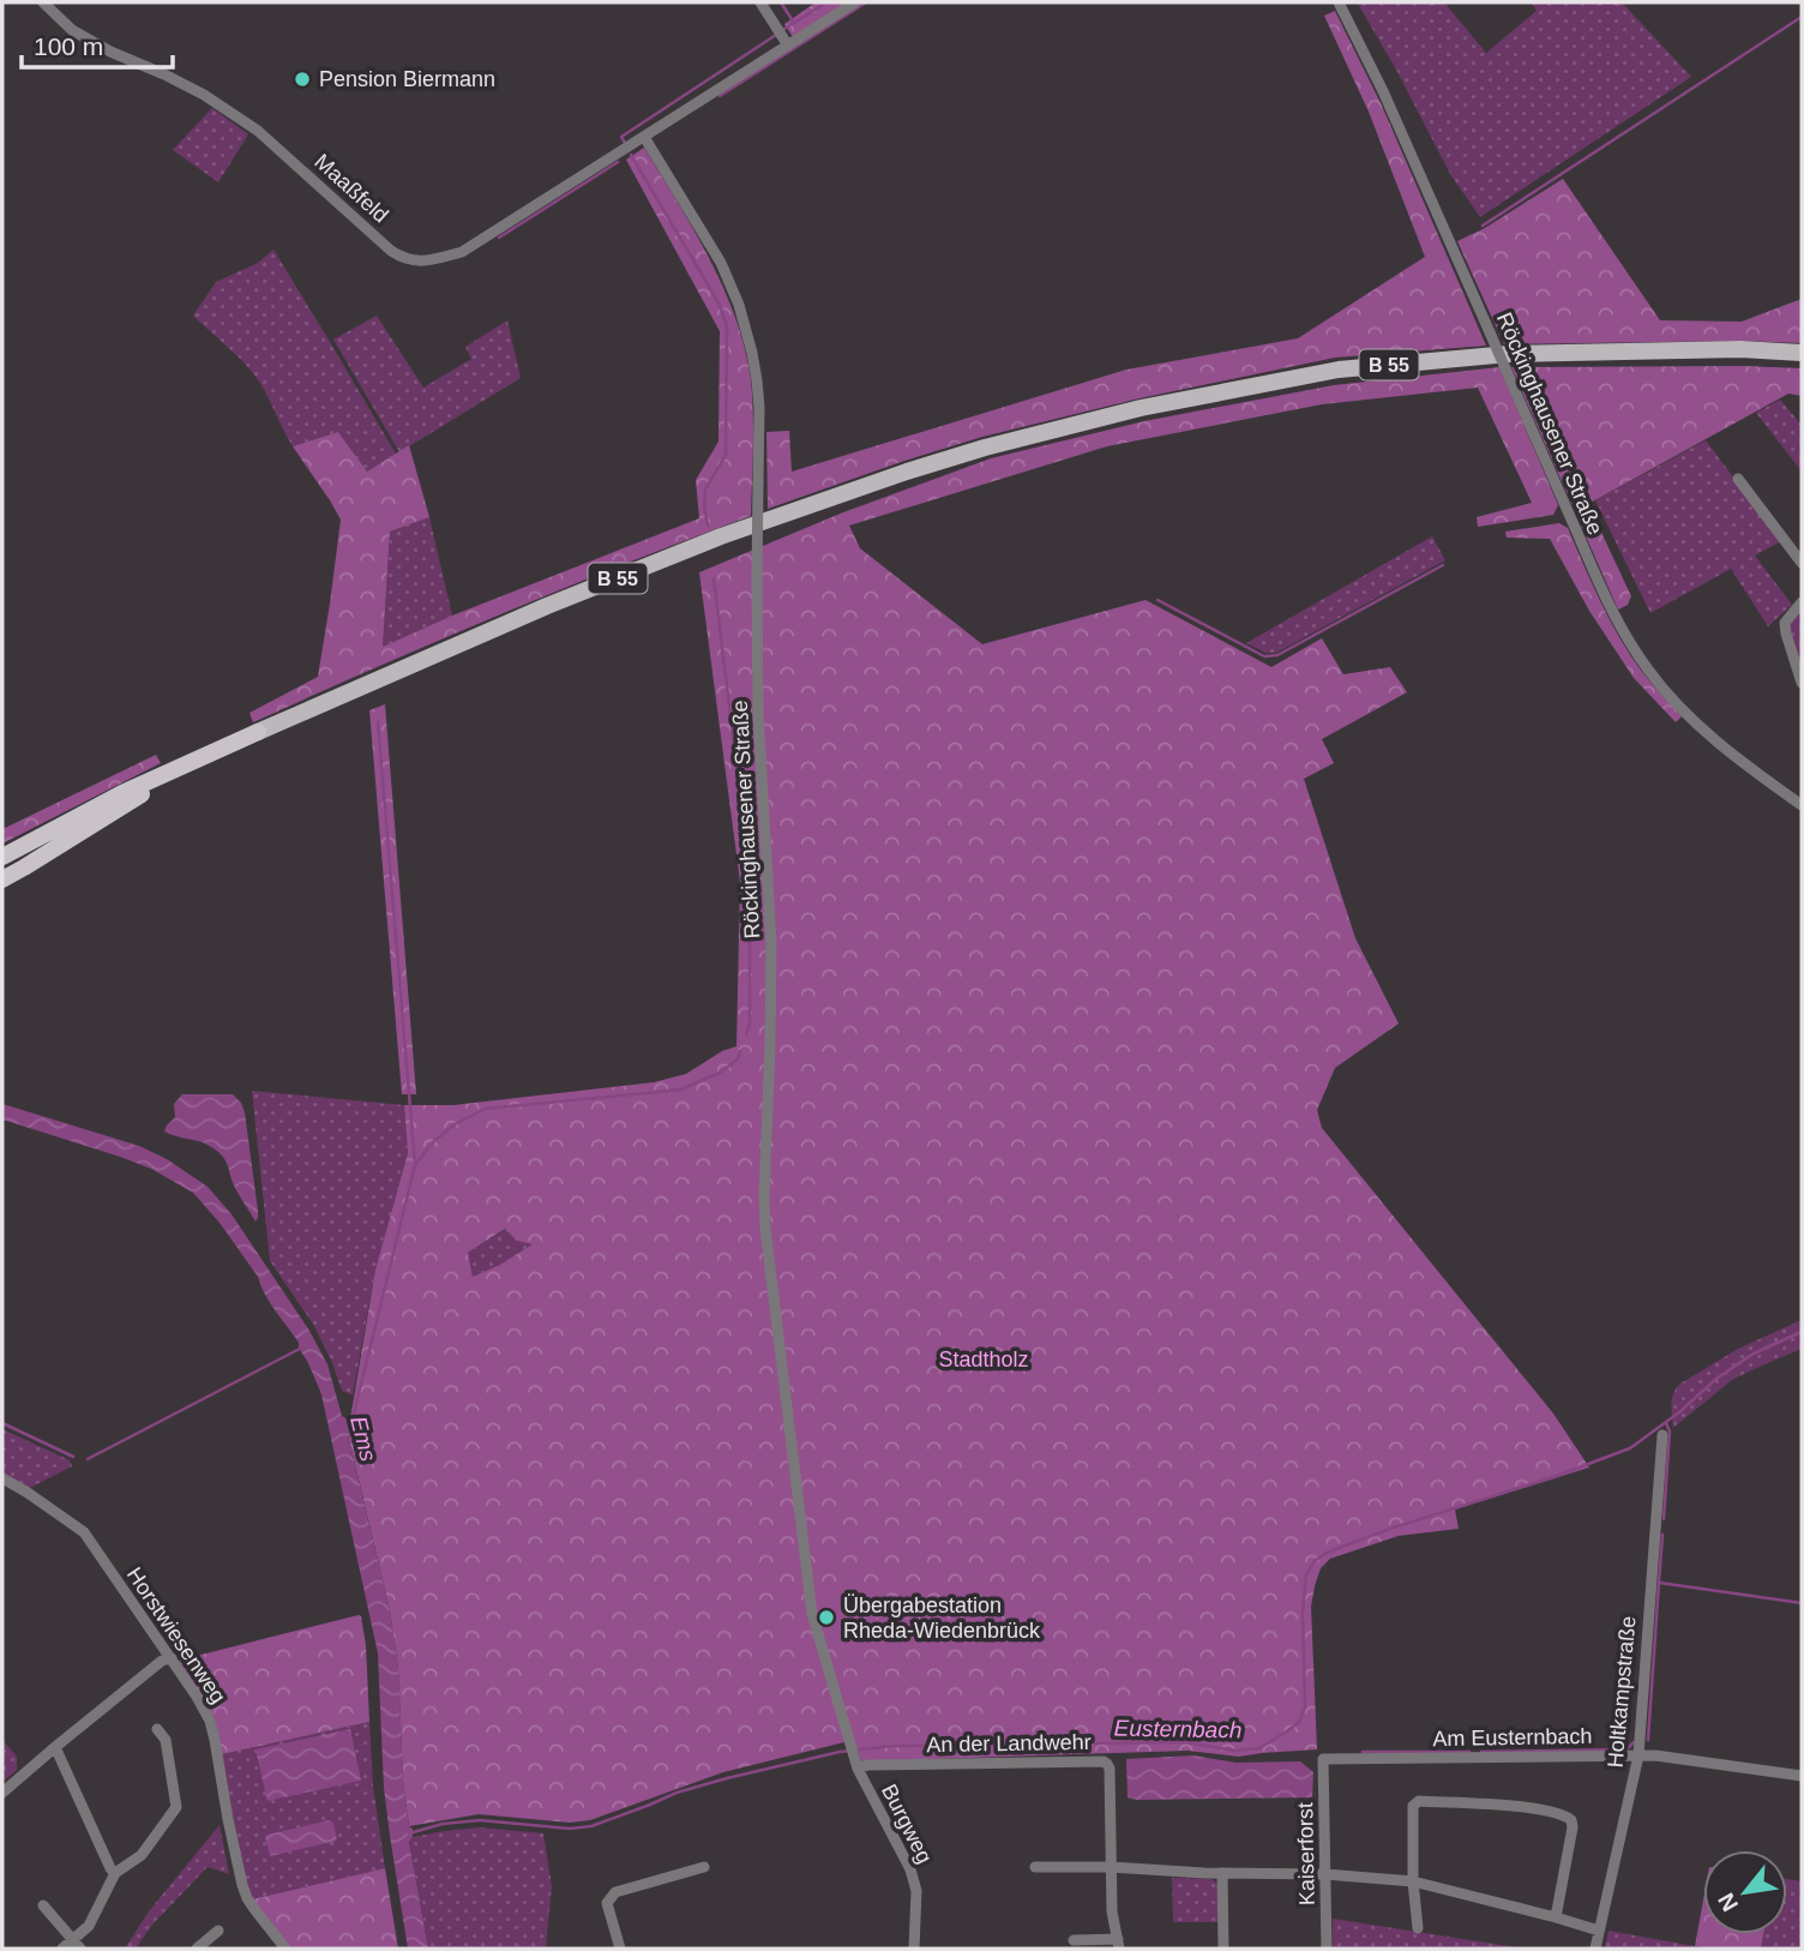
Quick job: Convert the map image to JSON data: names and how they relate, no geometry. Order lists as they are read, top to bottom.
{
  "streets": {
    "highway": ["B 55"],
    "street": [
      "Maaßfeld",
      "Röckinghausener Straße",
      "Horstwiesenweg",
      "Holtkampstraße",
      "Am Eusternbach",
      "An der Landwehr",
      "Burgweg",
      "Kaiserforst"
    ]
  },
  "crossings": [
    ["Maaßfeld", "Röckinghausener Straße"],
    ["Röckinghausener Straße", "An der Landwehr"],
    ["Röckinghausener Straße", "Burgweg"],
    ["Holtkampstraße", "Am Eusternbach"],
    ["Am Eusternbach", "Kaiserforst"],
    ["An der Landwehr", "Burgweg"]
  ],
  "water": ["Ems", "Eusternbach"],
  "parks": ["Stadtholz"],
  "places": ["Pension Biermann", "Übergabestation Rheda-Wiedenbrück"],
  "scale_bar": "100 m",
  "north": "bottom left"
}
